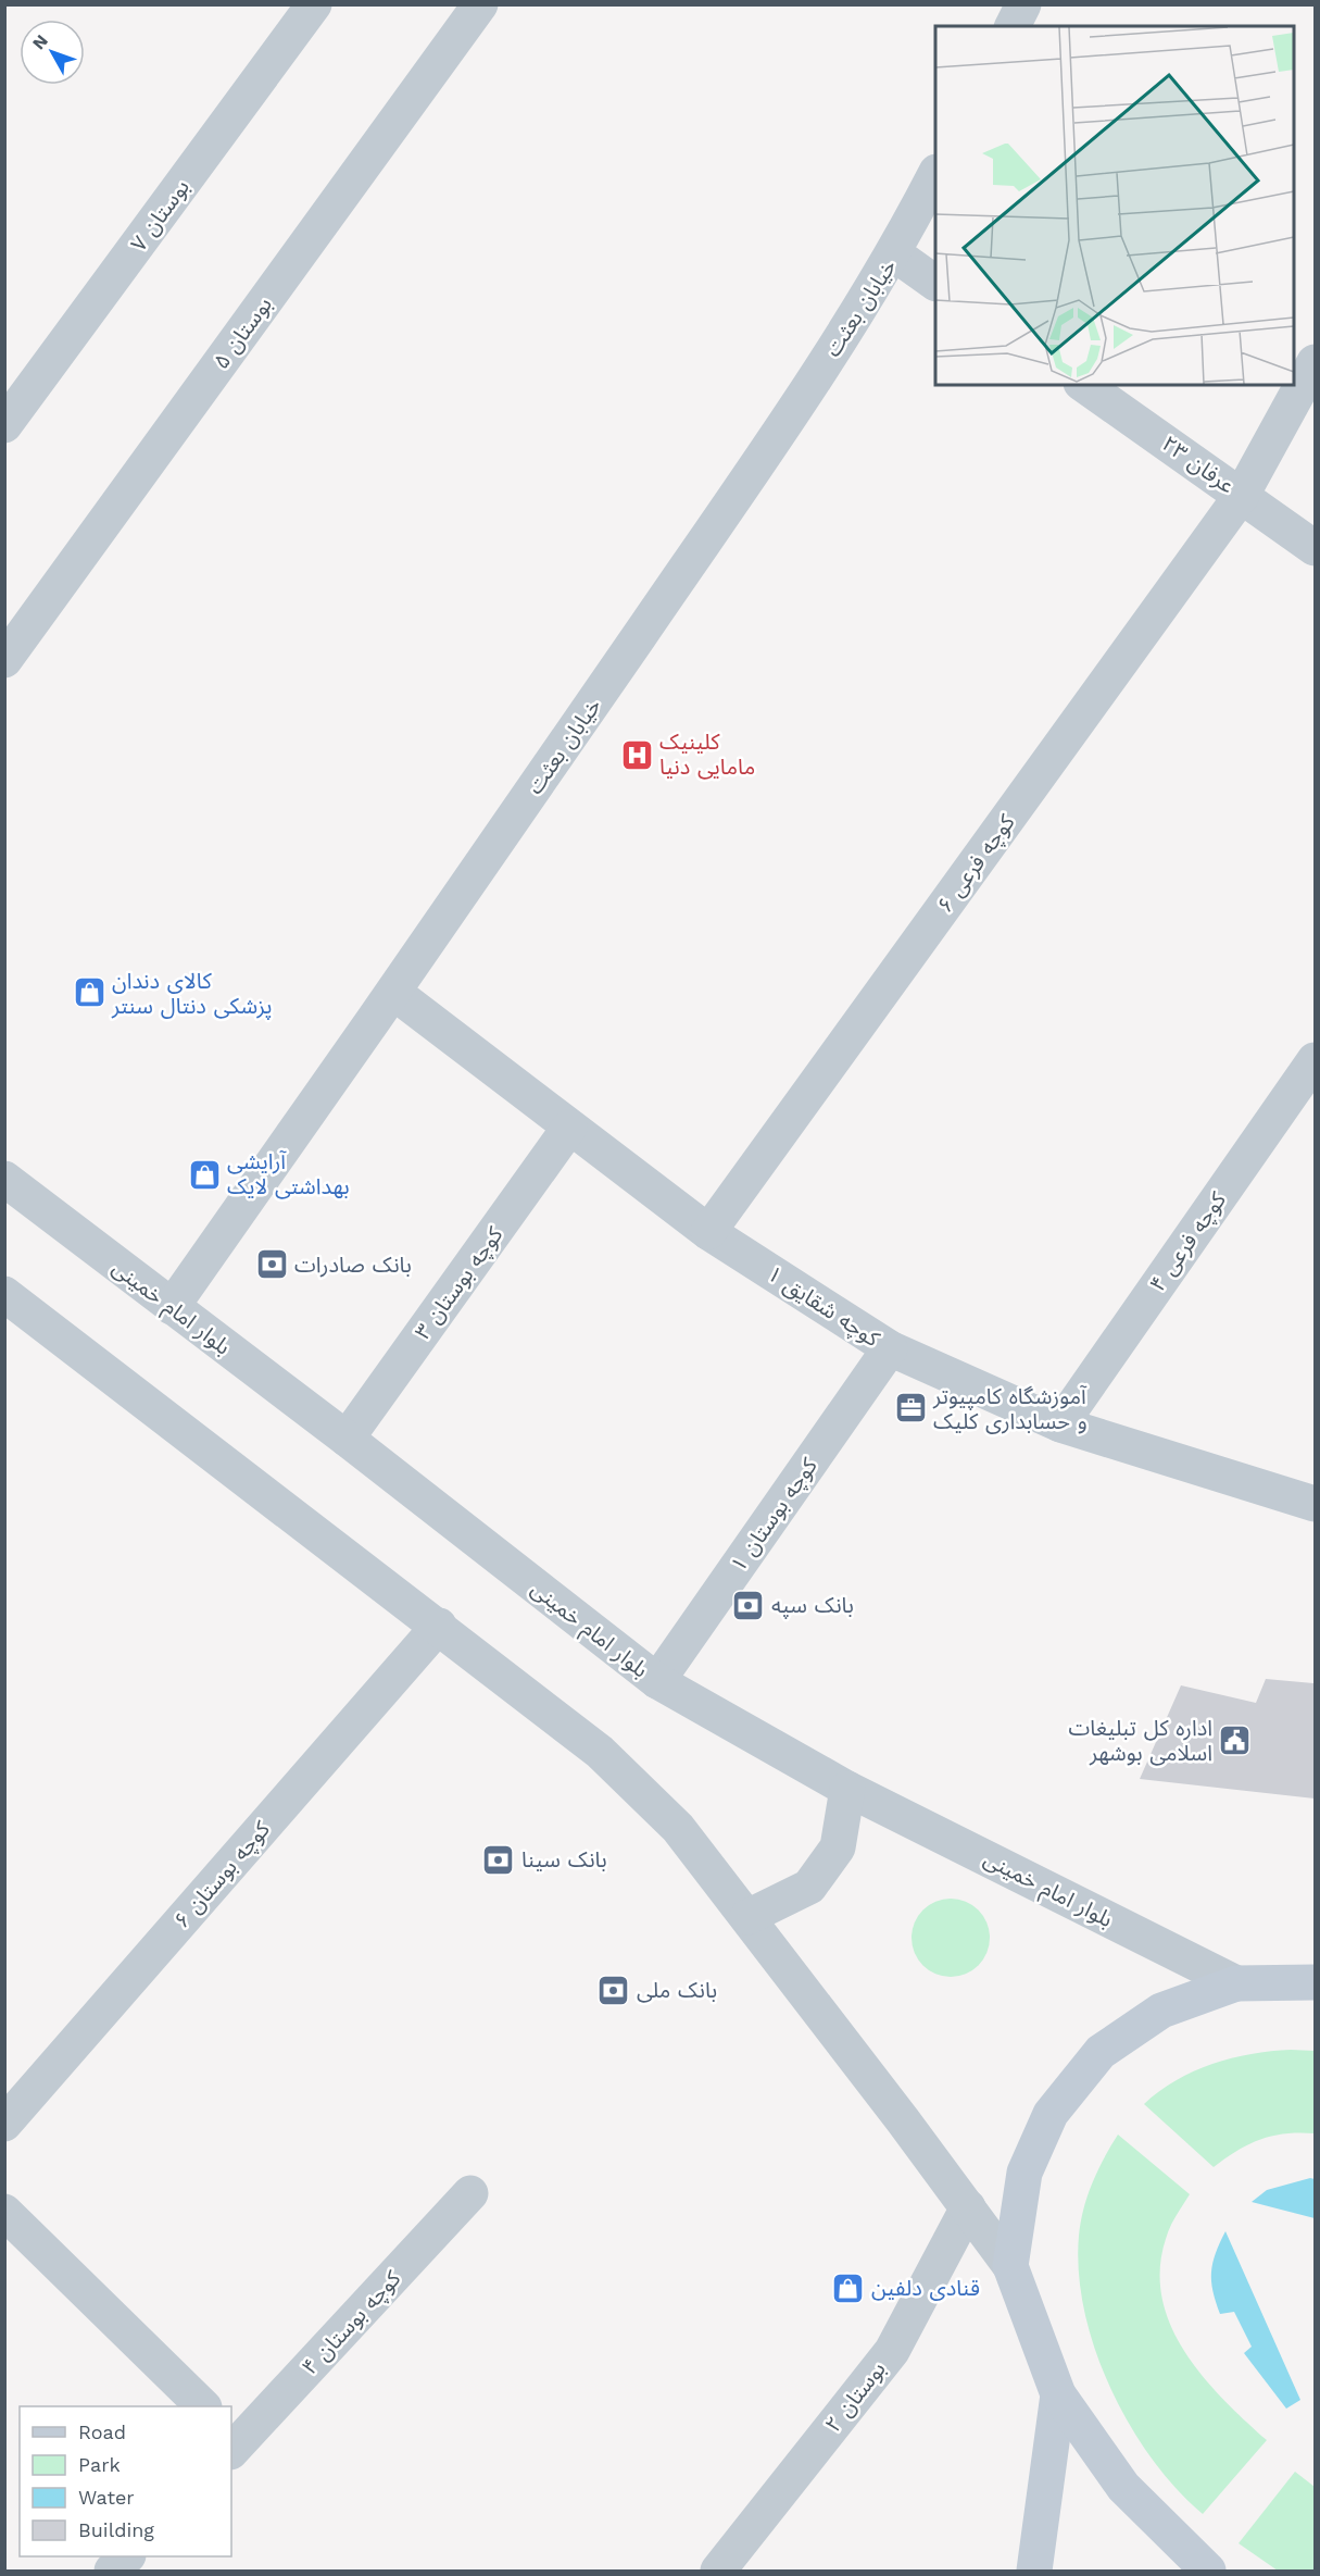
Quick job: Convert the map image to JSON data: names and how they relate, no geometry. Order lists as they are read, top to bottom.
{
  "streets": {
    "street": [
      "بوستان ۷",
      "خیابان بعثت",
      "بوستان ۵",
      "عرفان ۲۳",
      "کوچه فرعی ۶",
      "کوچه فرعی ۴",
      "کوچه بوستان ۳",
      "کوچه شقایق ۱",
      "بلوار امام خمینی",
      "کوچه بوستان ۱",
      "کوچه بوستان ۶",
      "کوچه بوستان ۴",
      "بوستان ۲"
    ]
  },
  "crossings": [
    ["خیابان بعثت", "کوچه شقایق ۱"],
    ["خیابان بعثت", "بلوار امام خمینی"],
    ["عرفان ۲۳", "کوچه فرعی ۶"],
    ["کوچه فرعی ۶", "کوچه شقایق ۱"],
    ["کوچه فرعی ۴", "کوچه شقایق ۱"],
    ["کوچه بوستان ۳", "کوچه شقایق ۱"],
    ["کوچه بوستان ۳", "بلوار امام خمینی"],
    ["کوچه شقایق ۱", "کوچه بوستان ۱"],
    ["بلوار امام خمینی", "کوچه بوستان ۱"]
  ],
  "places": {
    "hospital": ["کلینیک مامایی دنیا"],
    "shop": ["کالای دندان پزشکی دنتال سنتر", "آرایشی بهداشتی لایک", "قنادی دلفین"],
    "bank": [
      "بانک صادرات",
      "بانک سپه",
      "بانک سینا",
      "بانک ملی"
    ],
    "office": ["آموزشگاه کامپیوتر و حسابداری کلیک"],
    "public building": ["اداره کل تبلیغات اسلامی بوشهر"]
  },
  "legend": [
    "Road",
    "Park",
    "Water",
    "Building"
  ],
  "north": "top left"
}
